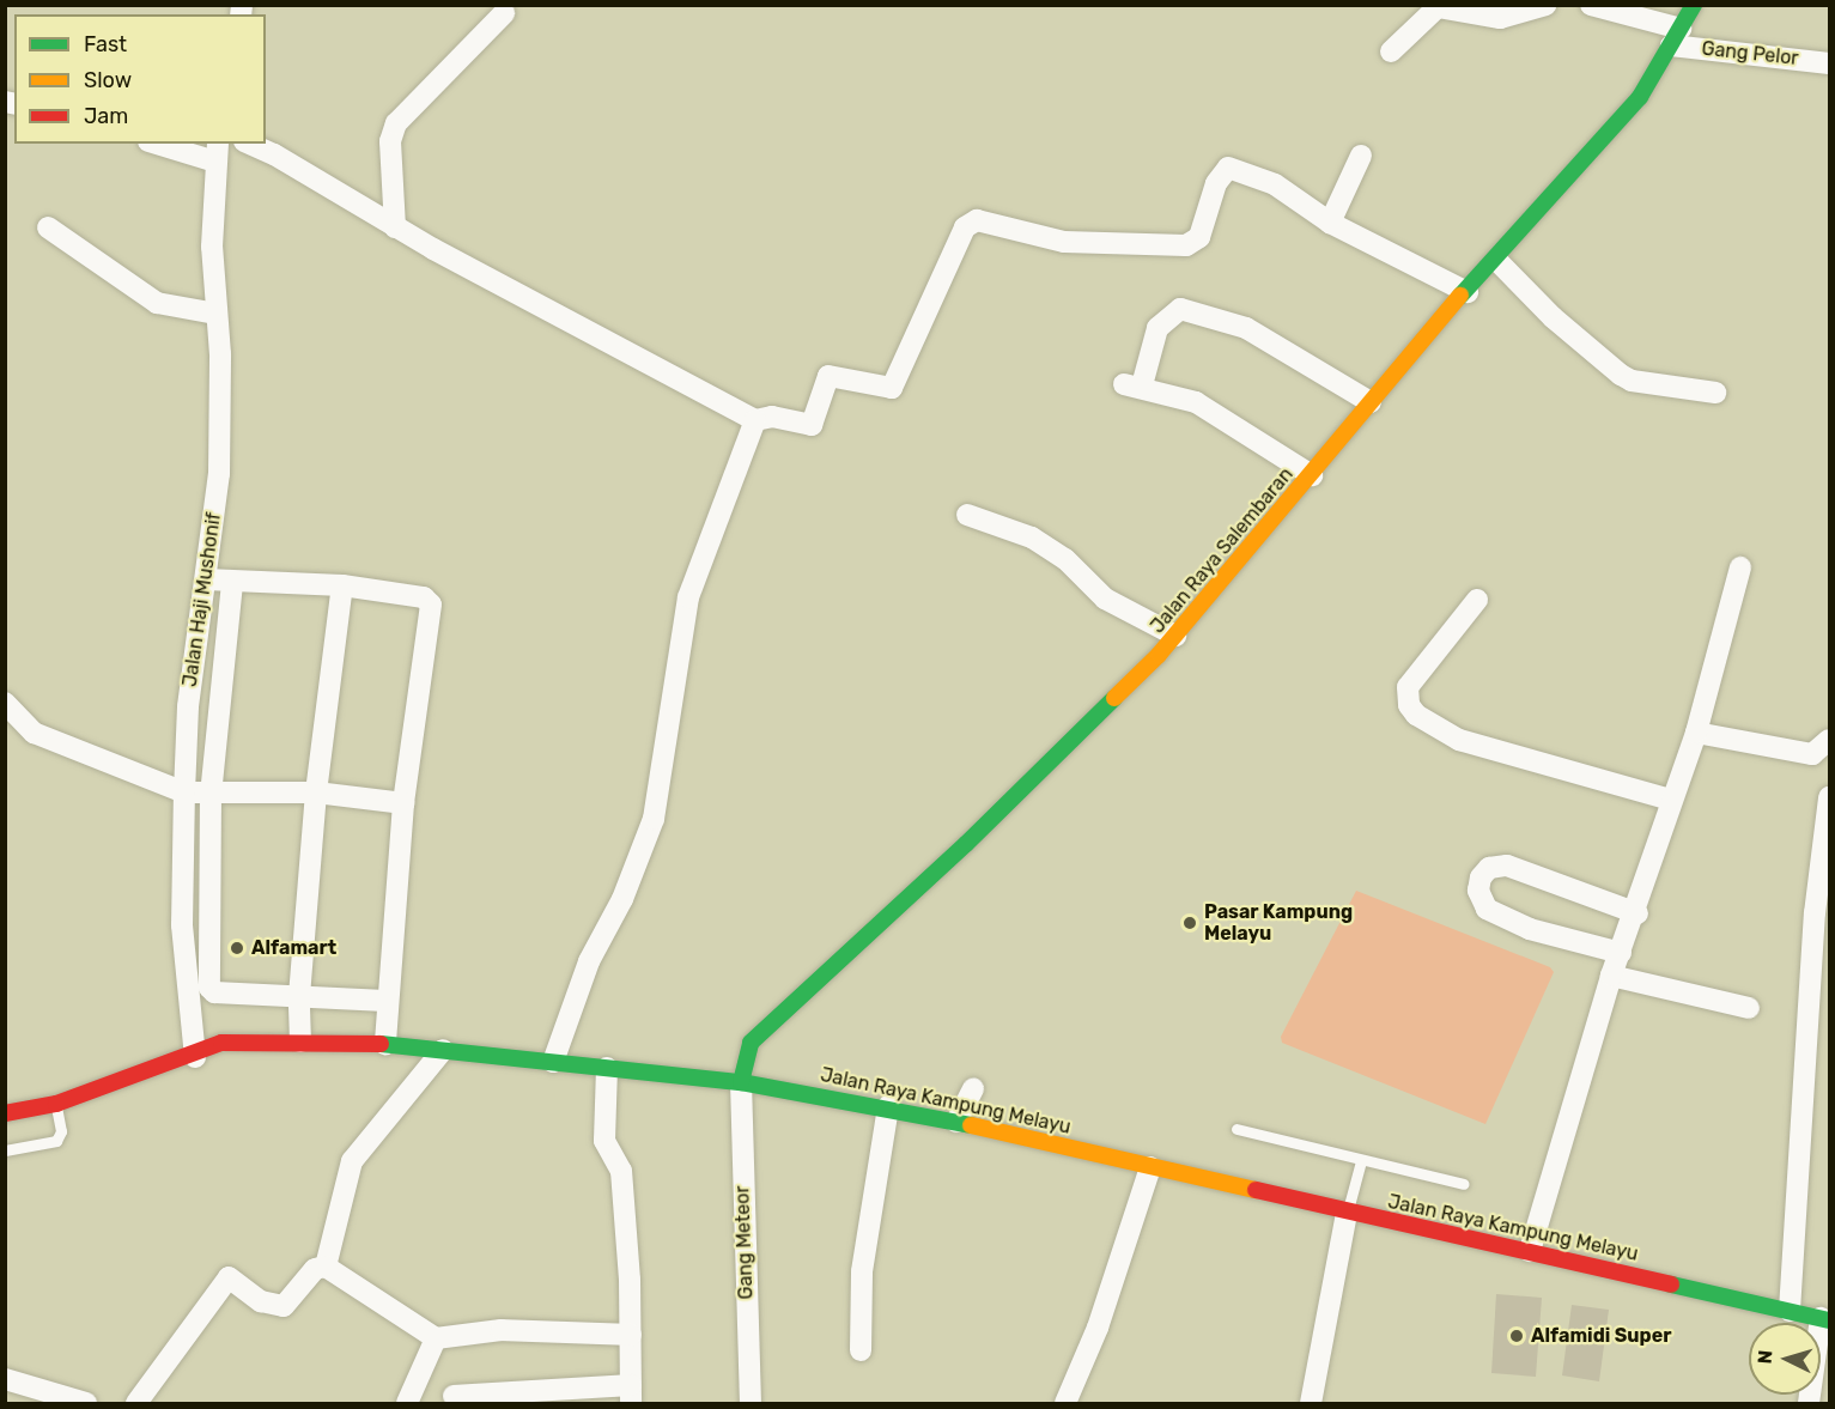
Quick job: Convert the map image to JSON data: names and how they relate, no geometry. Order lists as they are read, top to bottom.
{
  "streets": {
    "main road": ["Jalan Raya Salembaran", "Jalan Raya Kampung Melayu"],
    "street": ["Gang Pelor", "Jalan Haji Mushonif", "Gang Meteor"]
  },
  "crossings": [
    ["Gang Pelor", "Jalan Raya Salembaran"],
    ["Jalan Raya Salembaran", "Jalan Raya Kampung Melayu"],
    ["Jalan Raya Salembaran", "Gang Meteor"],
    ["Jalan Haji Mushonif", "Jalan Raya Kampung Melayu"],
    ["Jalan Raya Kampung Melayu", "Gang Meteor"]
  ],
  "places": ["Pasar Kampung Melayu", "Alfamart", "Alfamidi Super"],
  "legend": ["Fast", "Slow", "Jam"],
  "north": "left"
}
